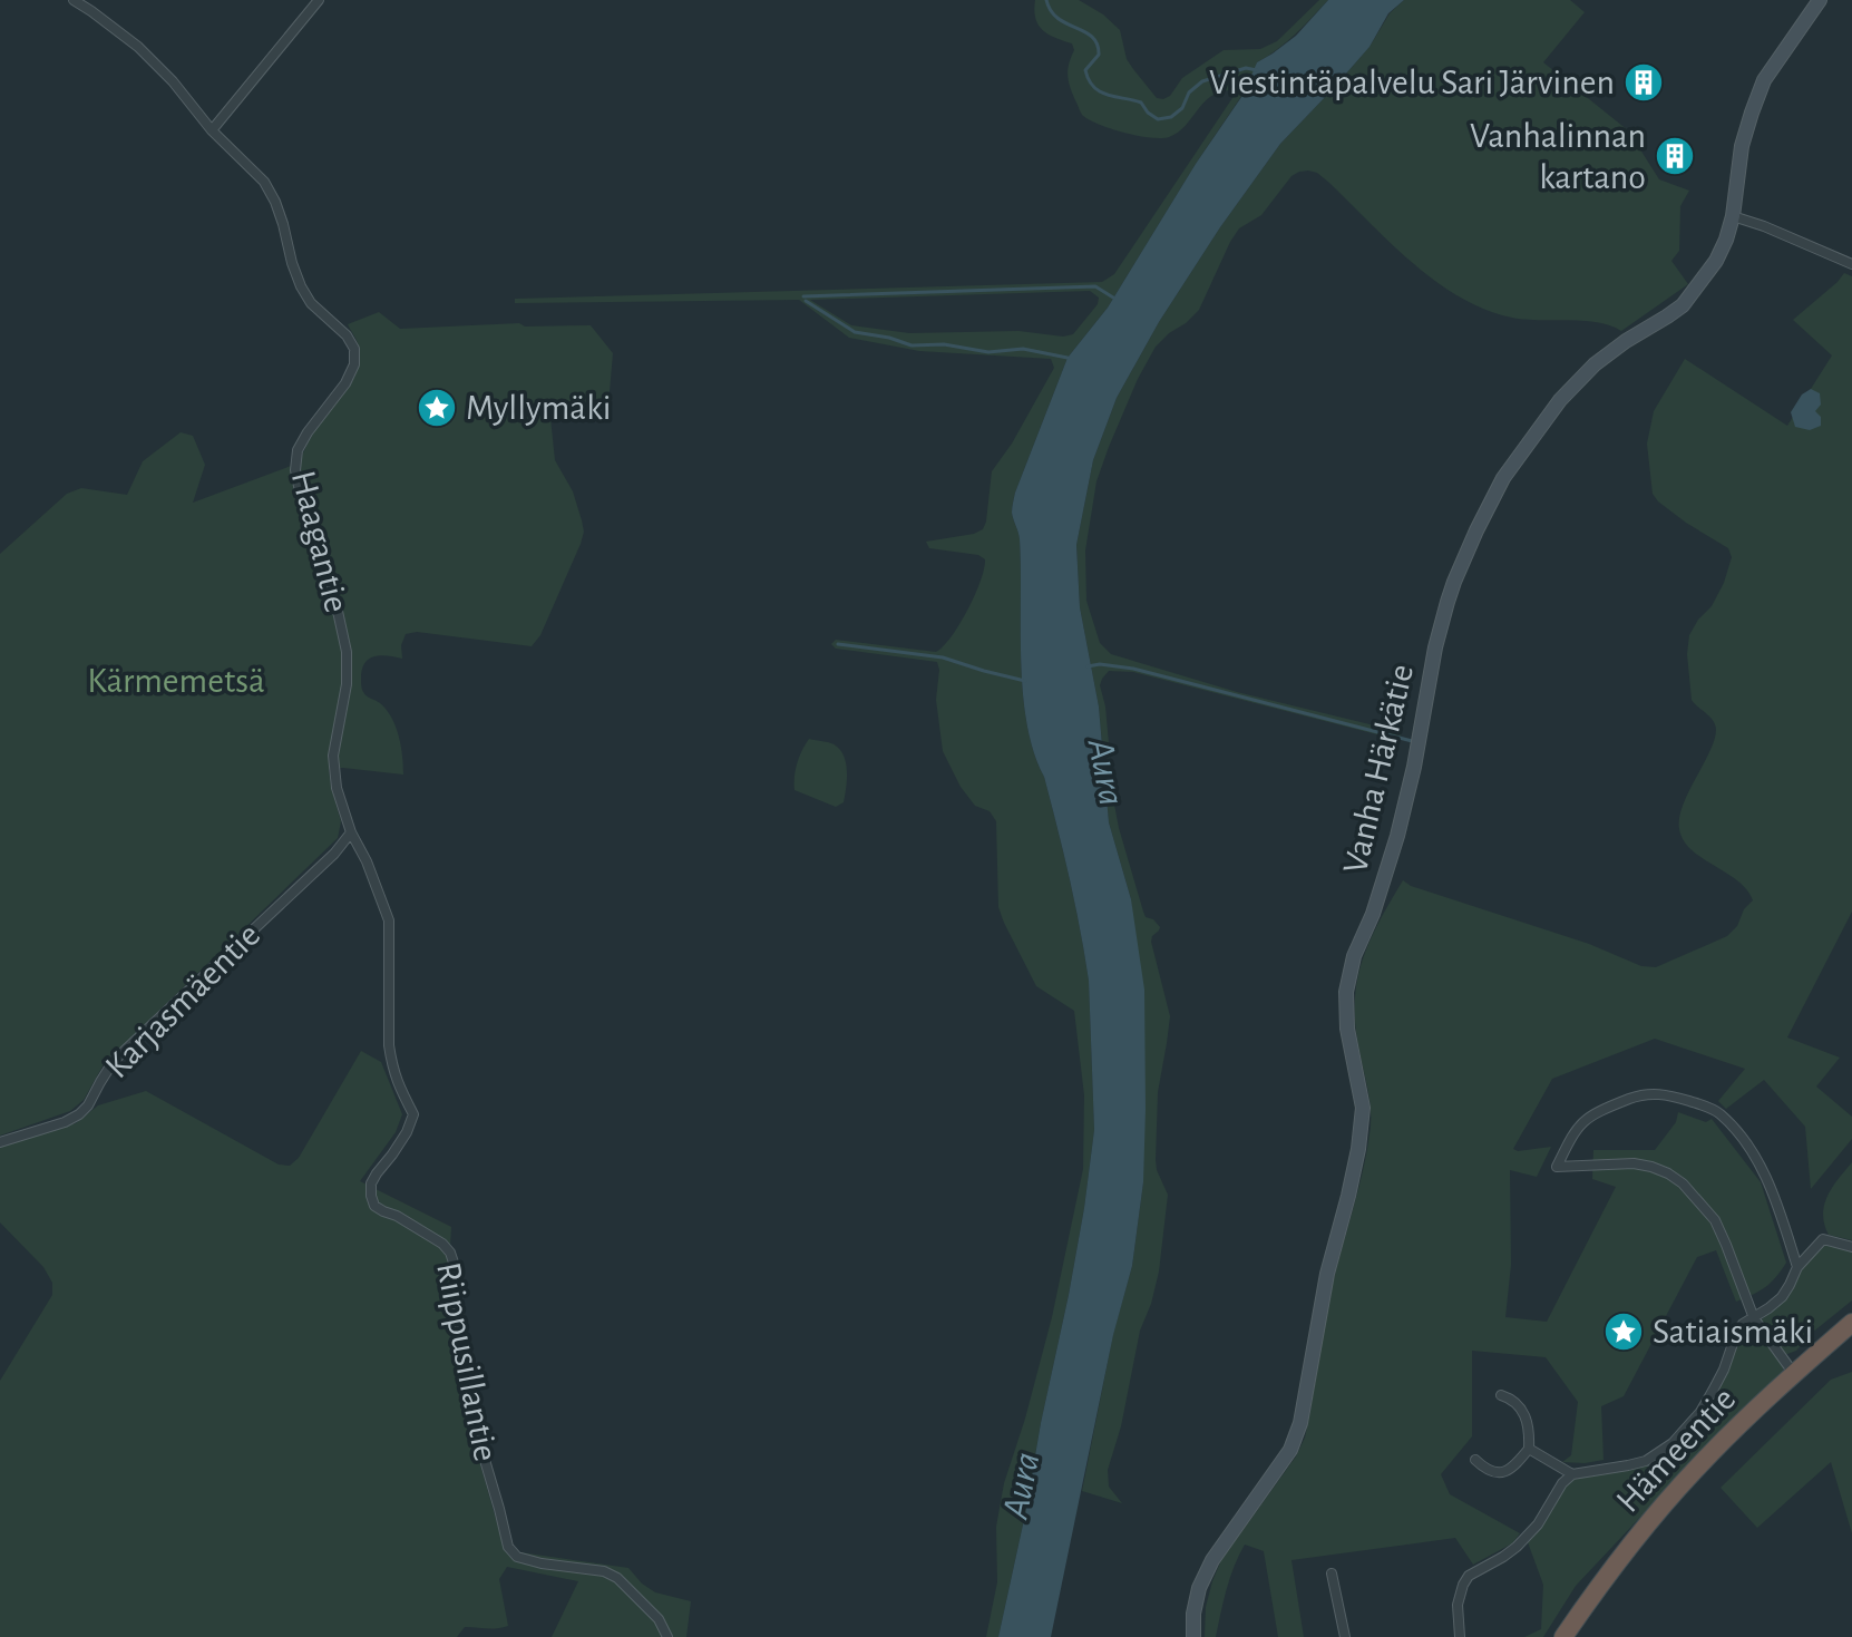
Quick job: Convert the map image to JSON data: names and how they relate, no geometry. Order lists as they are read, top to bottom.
{
  "streets": {
    "highway": ["Hämeentie"],
    "street": [
      "Haagantie",
      "Vanha Härkätie",
      "Karjasmäentie",
      "Riippusillantie"
    ]
  },
  "crossings": [
    ["Haagantie", "Karjasmäentie"],
    ["Haagantie", "Riippusillantie"],
    ["Karjasmäentie", "Riippusillantie"]
  ],
  "water": ["Aura"],
  "parks": ["Kärmemetsä"],
  "places": {
    "building": ["Viestintäpalvelu Sari Järvinen", "Vanhalinnan kartano"],
    "place": ["Myllymäki", "Satiaismäki"]
  }
}
